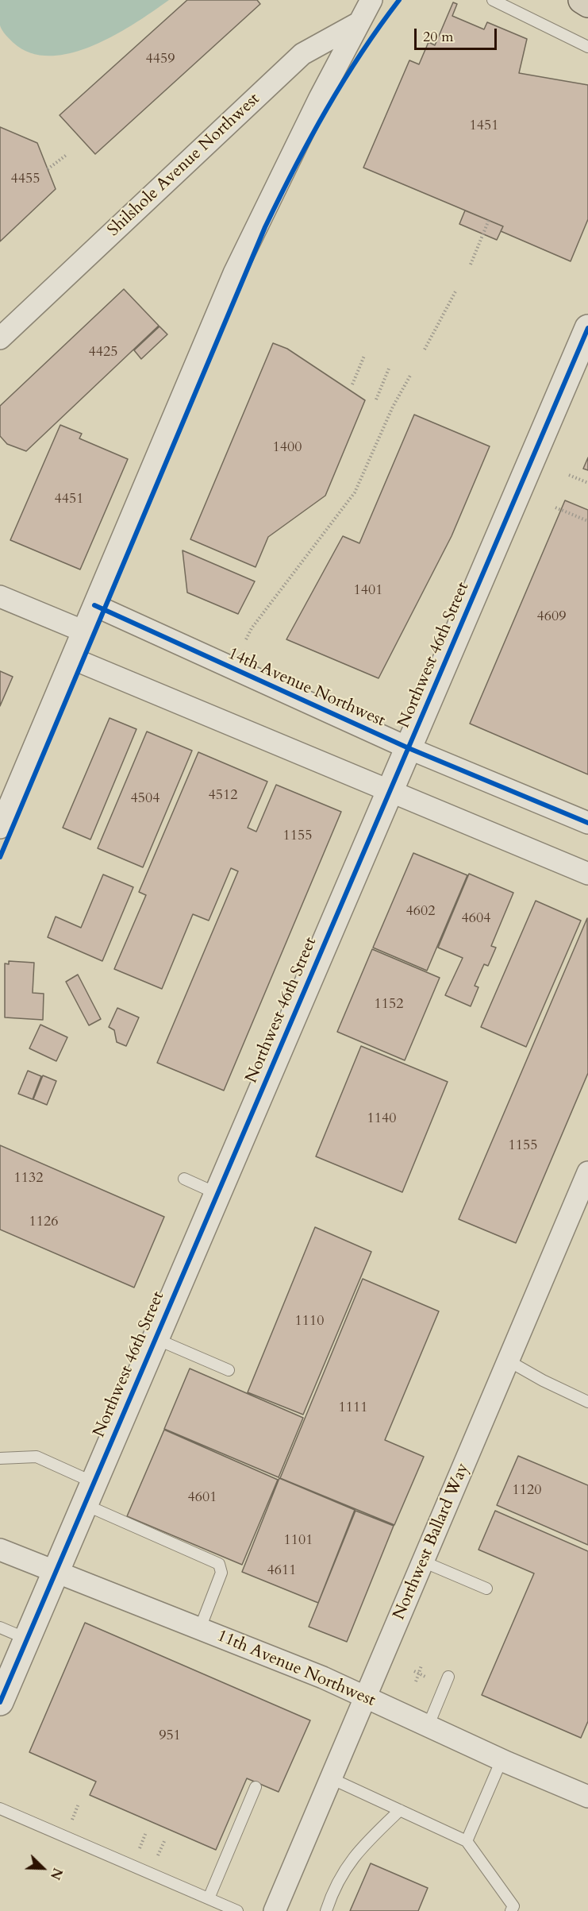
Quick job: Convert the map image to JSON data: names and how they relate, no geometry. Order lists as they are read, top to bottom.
{
  "streets": {
    "street": [
      "Shilshole Avenue Northwest",
      "Northwest 46th Street",
      "14th Avenue Northwest",
      "Northwest Ballard Way",
      "11th Avenue Northwest"
    ]
  },
  "crossings": [
    ["Northwest 46th Street", "14th Avenue Northwest"],
    ["Northwest 46th Street", "11th Avenue Northwest"],
    ["Northwest Ballard Way", "11th Avenue Northwest"]
  ],
  "house_numbers": [
    "4459",
    "1451",
    "4455",
    "4425",
    "1400",
    "4451",
    "1401",
    "4609",
    "4512",
    "4504",
    "1155",
    "4602",
    "4604",
    "1152",
    "1140",
    "1155",
    "1132",
    "1126",
    "1110",
    "1111",
    "1120",
    "4601",
    "1101",
    "4611",
    "951"
  ],
  "scale_bar": "20 m",
  "north": "bottom right"
}
